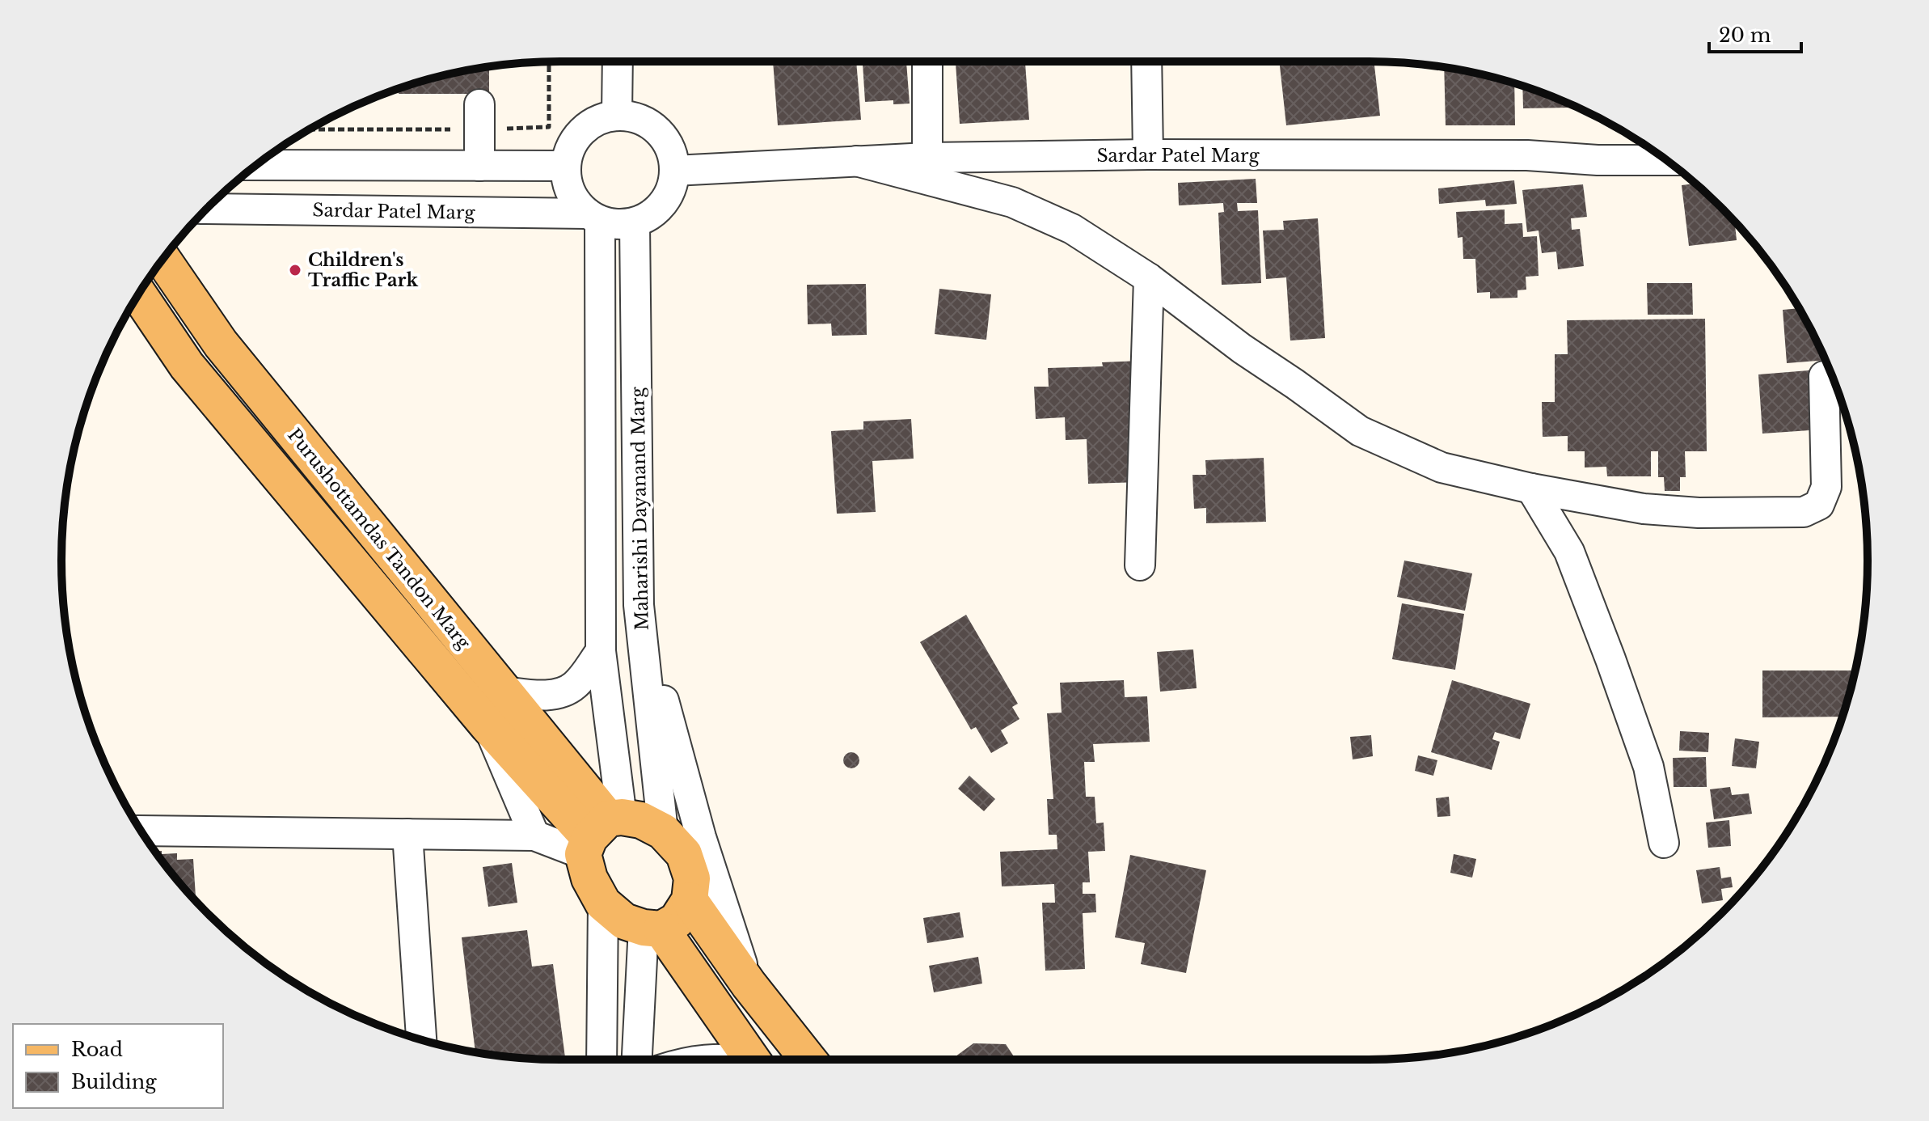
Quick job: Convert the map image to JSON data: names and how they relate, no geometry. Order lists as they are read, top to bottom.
{
  "streets": {
    "main road": ["Purushottamdas Tandon Marg"],
    "street": ["Sardar Patel Marg", "Maharishi Dayanand Marg"]
  },
  "crossings": [
    ["Sardar Patel Marg", "Maharishi Dayanand Marg"],
    ["Maharishi Dayanand Marg", "Purushottamdas Tandon Marg"]
  ],
  "places": ["Children's Traffic Park"],
  "legend": ["Road", "Building"],
  "scale_bar": "20 m"
}
